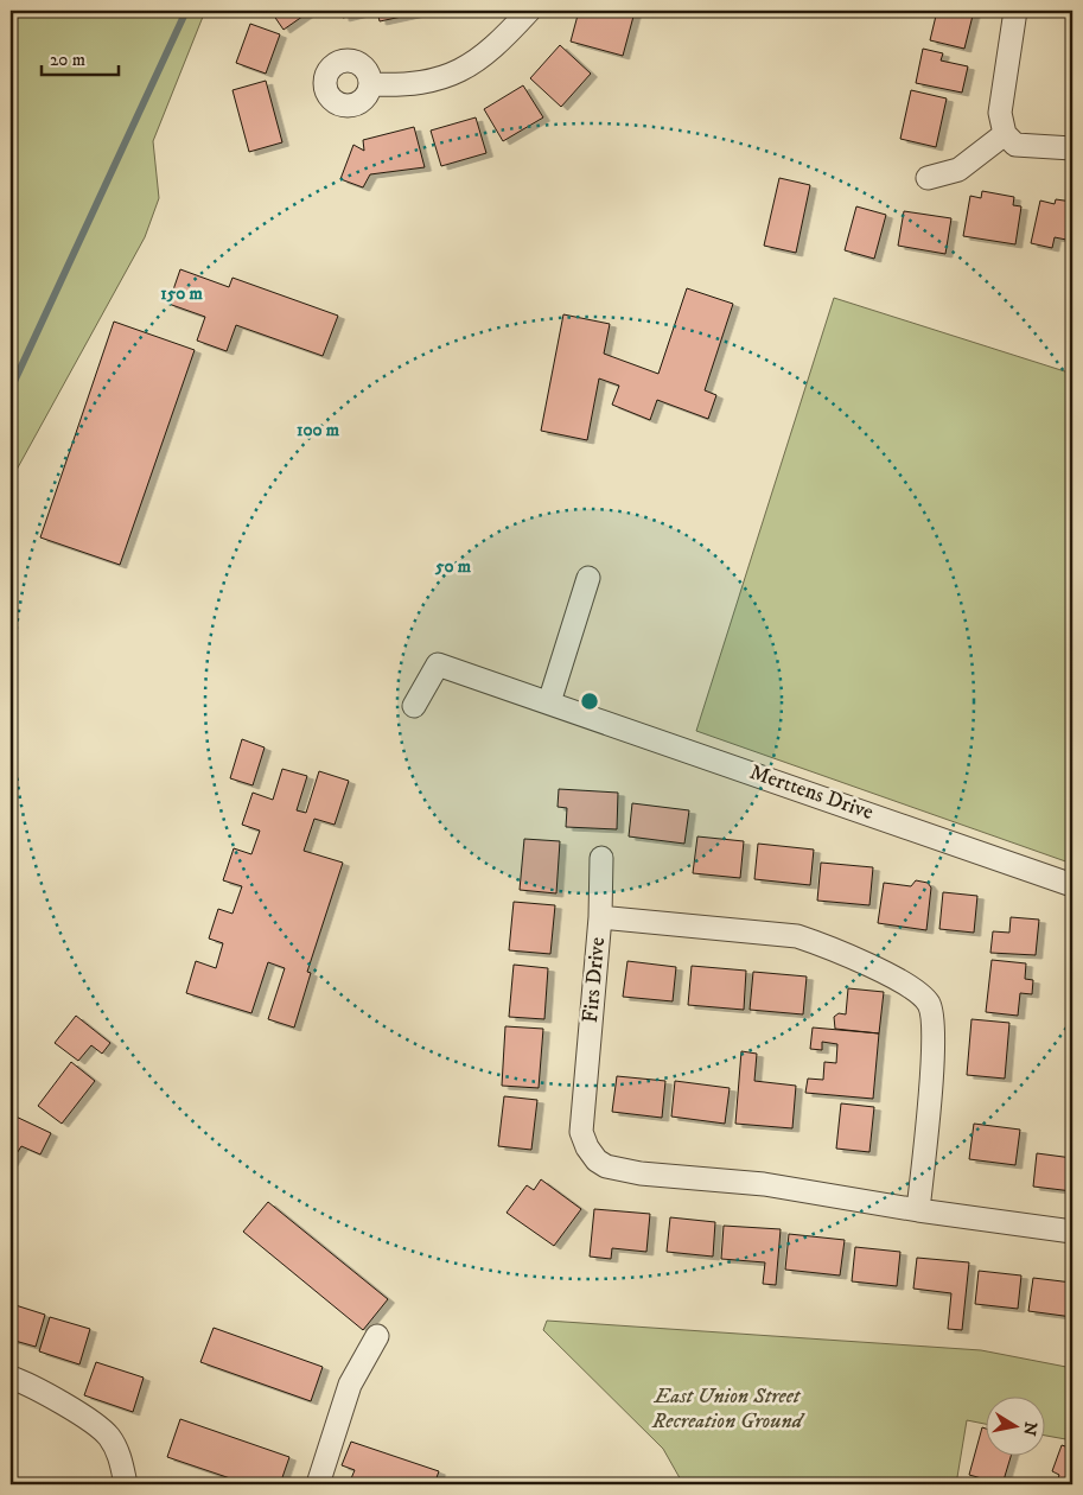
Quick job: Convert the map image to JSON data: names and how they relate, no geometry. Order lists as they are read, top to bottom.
{
  "streets": {
    "street": ["Merttens Drive", "Firs Drive"]
  },
  "parks": ["East Union Street Recreation Ground"],
  "scale_bar": "20 m",
  "north": "right",
  "rings": ["150 m", "100 m", "50 m"]
}
